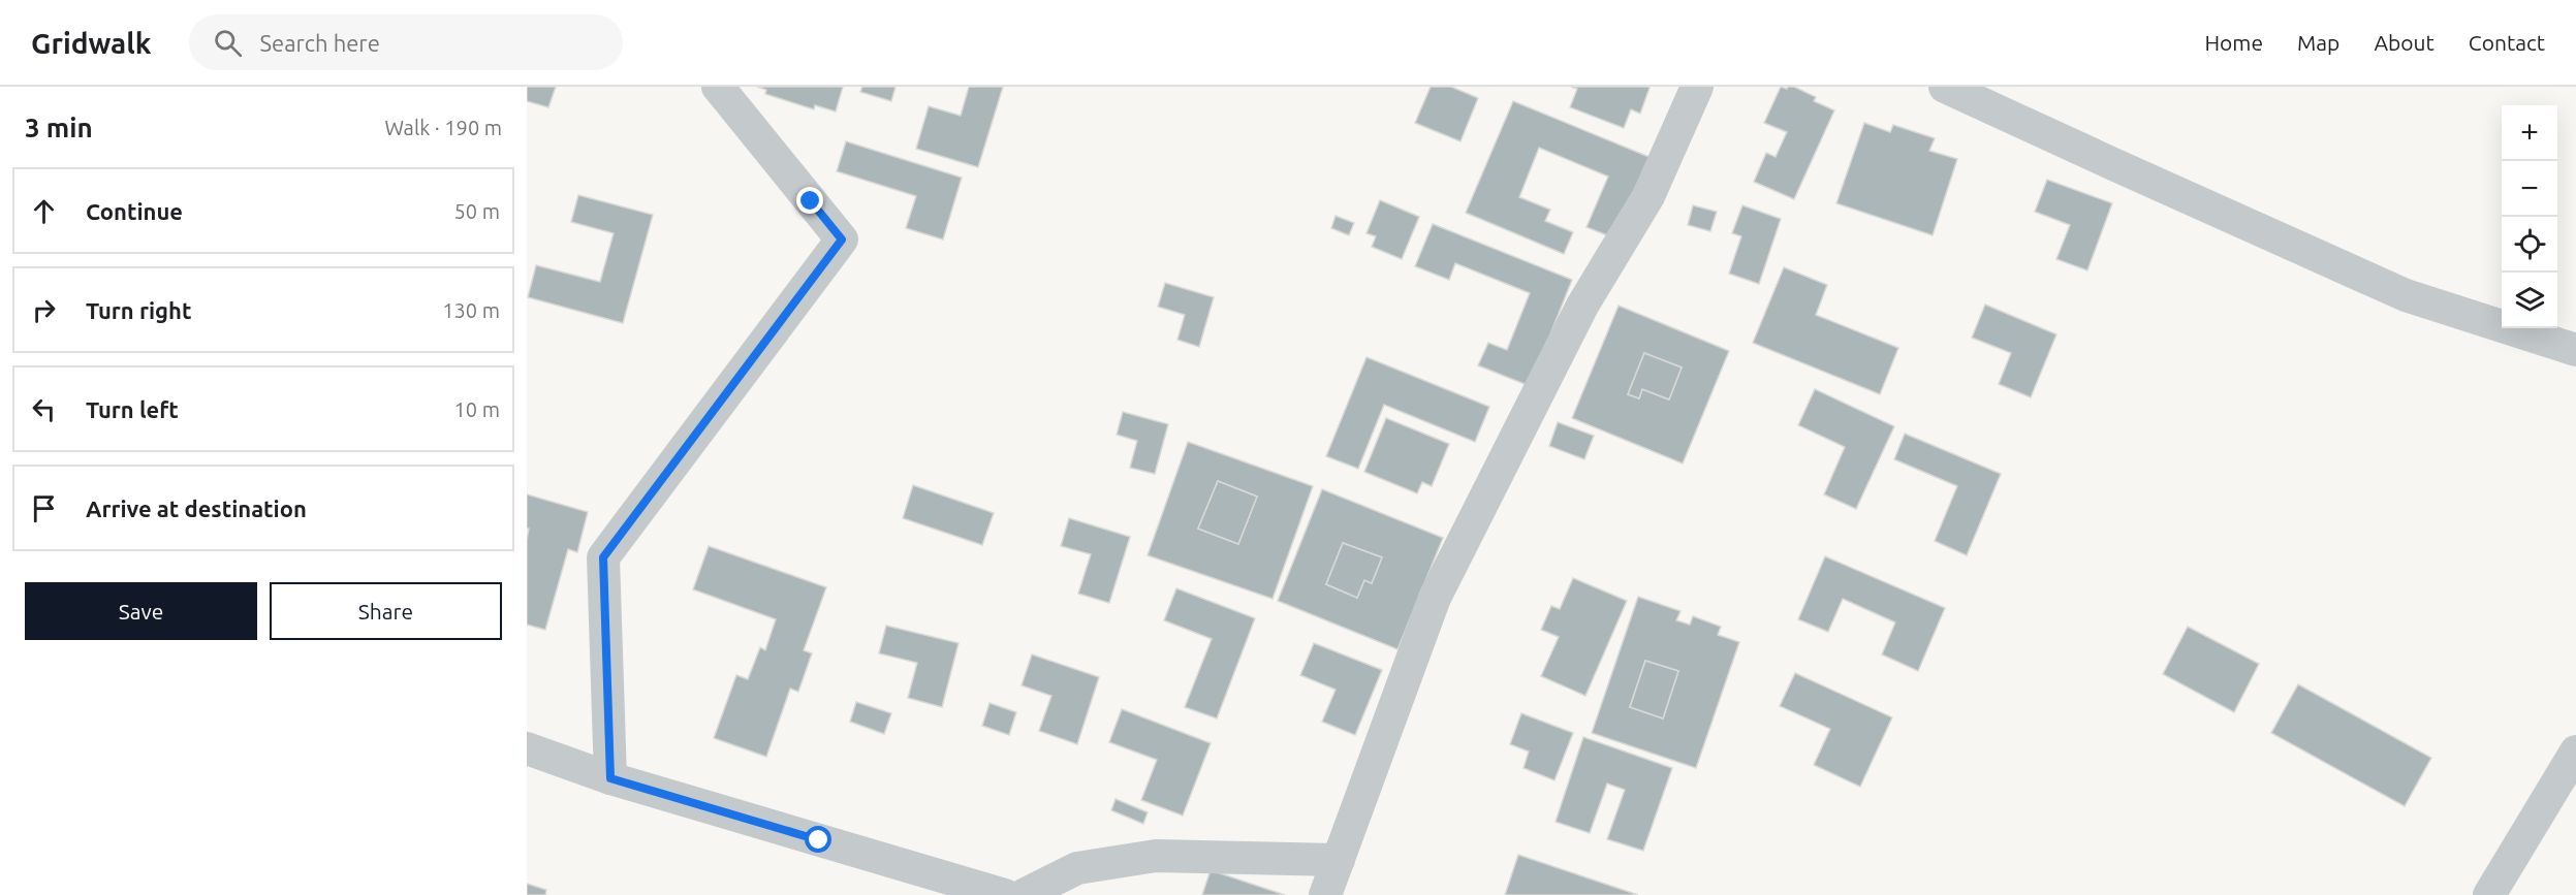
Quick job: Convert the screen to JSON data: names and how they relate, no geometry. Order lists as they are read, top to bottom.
{
  "page": {
    "header": "Gridwalk",
    "search": "Search here",
    "nav": [
      "Home",
      "Map",
      "About",
      "Contact"
    ],
    "heading": ["3 min", "Walk · 190 m"],
    "map_buttons": ["+", "−"],
    "list": [
      ["Continue", "50 m"],
      ["Turn right", "130 m"],
      ["Turn left", "10 m"],
      "Arrive at destination"
    ],
    "buttons": ["Save", "Share"]
  }
}
